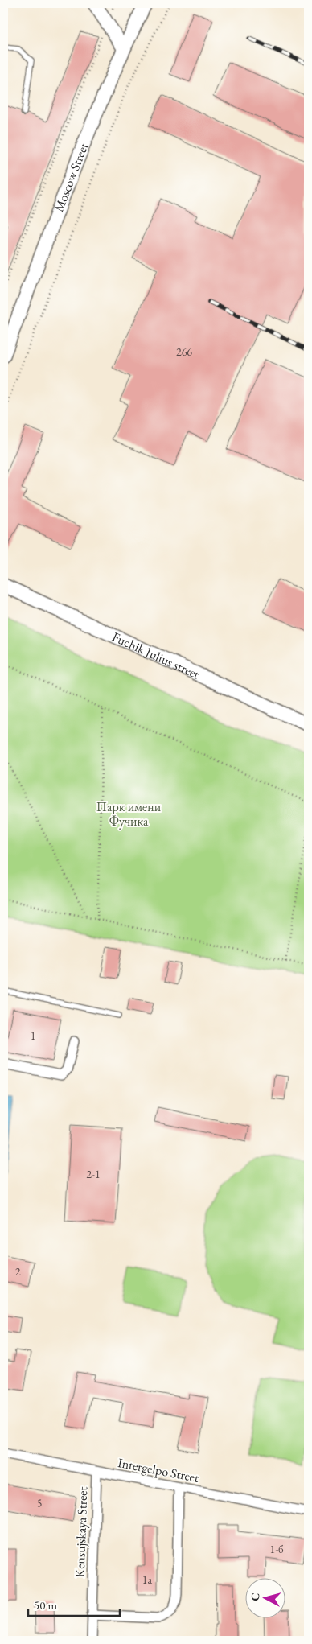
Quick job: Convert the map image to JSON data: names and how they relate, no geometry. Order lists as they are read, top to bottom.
{
  "streets": {
    "main road": ["Moscow Street", "Fuchik Julius street"],
    "street": ["Intergelpo Street", "Kensujskaya Street"]
  },
  "crossings": [
    ["Intergelpo Street", "Kensujskaya Street"]
  ],
  "parks": ["Парк имени Фучика"],
  "house_numbers": [
    "266",
    "1",
    "2-1",
    "2",
    "5",
    "1-б",
    "1a"
  ],
  "scale_bar": "50 m",
  "north": "left"
}
